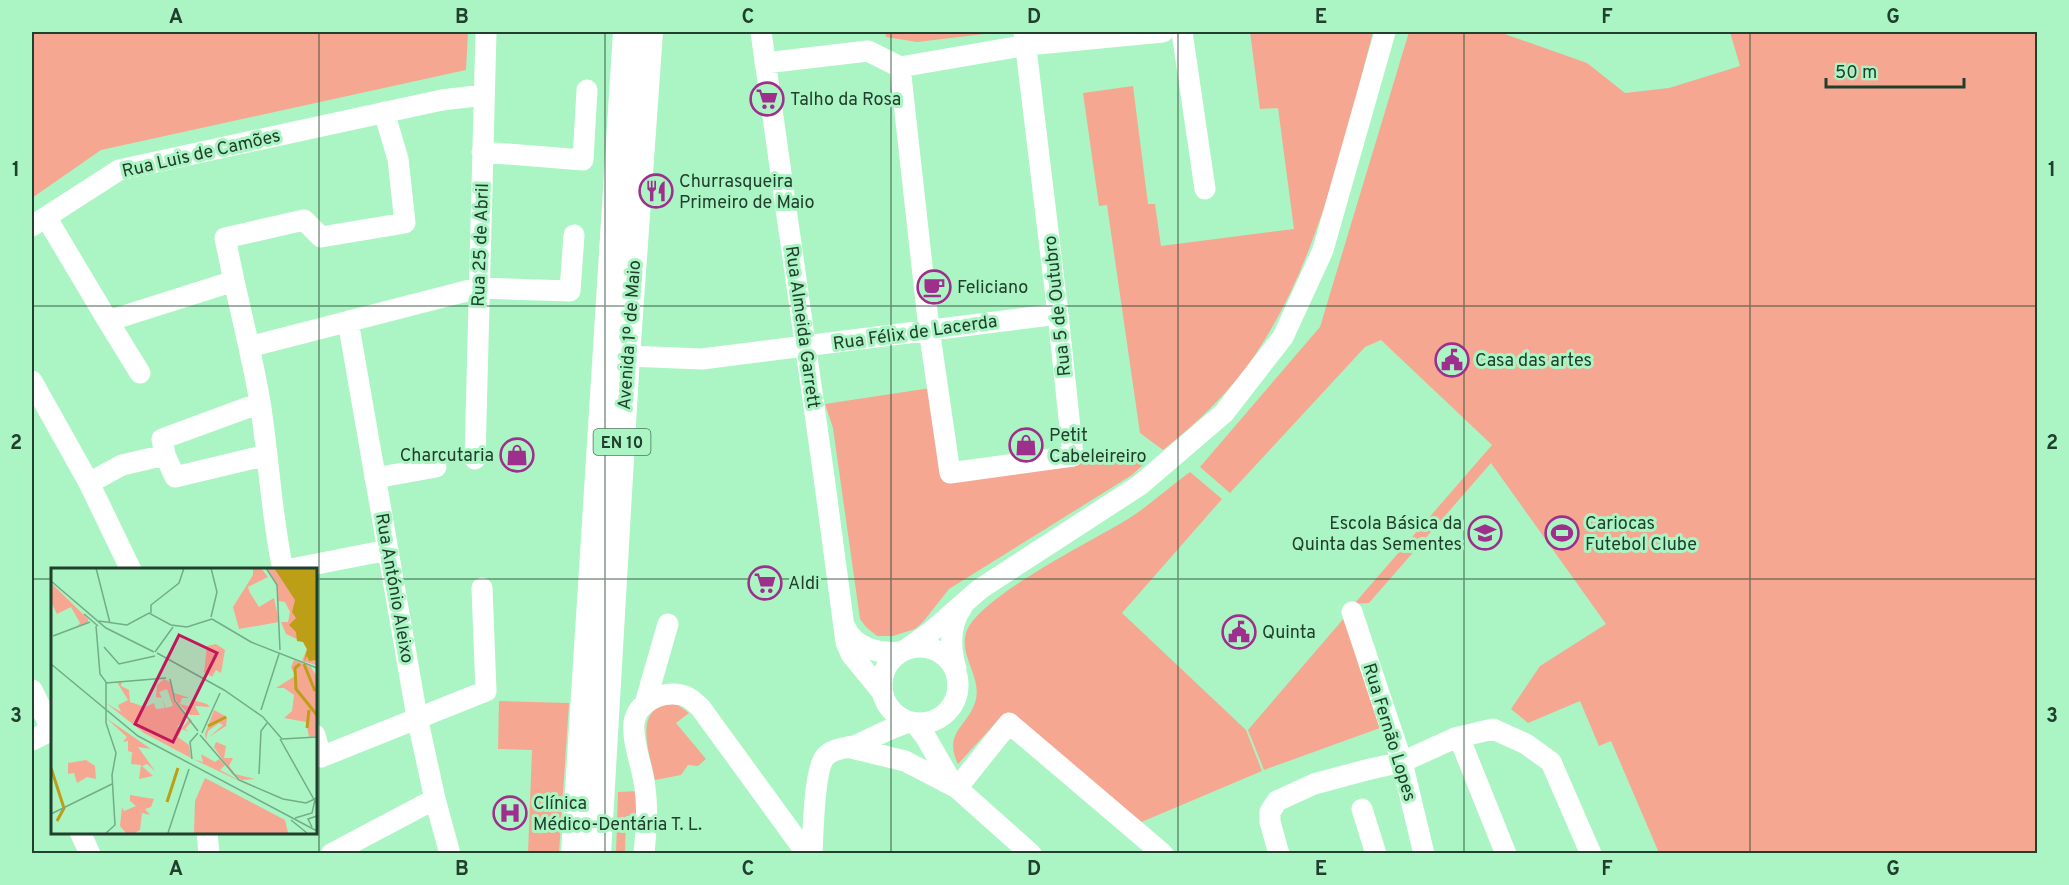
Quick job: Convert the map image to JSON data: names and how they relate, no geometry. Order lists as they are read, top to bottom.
{
  "streets": {
    "main road": ["Avenida 1º de Maio", "EN 10"],
    "street": [
      "Rua Luis de Camões",
      "Rua 25 de Abril",
      "Rua 5 de Outubro",
      "Rua Almeida Garrett",
      "Rua Félix de Lacerda",
      "Rua António Aleixo",
      "Rua Fernão Lopes"
    ]
  },
  "crossings": [
    ["Rua Luis de Camões", "Rua 25 de Abril"],
    ["Rua 5 de Outubro", "Rua Félix de Lacerda"],
    ["Rua Almeida Garrett", "Rua Félix de Lacerda"],
    ["Rua Félix de Lacerda", "Avenida 1º de Maio"]
  ],
  "places": {
    "supermarket": ["Talho da Rosa", "Aldi"],
    "restaurant": ["Churrasqueira Primeiro de Maio"],
    "cafe": ["Feliciano"],
    "public building": ["Casa das artes", "Quinta"],
    "shop": ["Petit Cabeleireiro", "Charcutaria"],
    "school or university": ["Escola Básica da Quinta das Sementes"],
    "sports": ["Cariocas Futebol Clube"],
    "hospital": ["Clínica Médico-Dentária T. L."]
  },
  "scale_bar": "50 m",
  "grid": {
    "columns": [
      "A",
      "B",
      "C",
      "D",
      "E",
      "F",
      "G"
    ],
    "rows": ["1", "2", "3"]
  }
}
